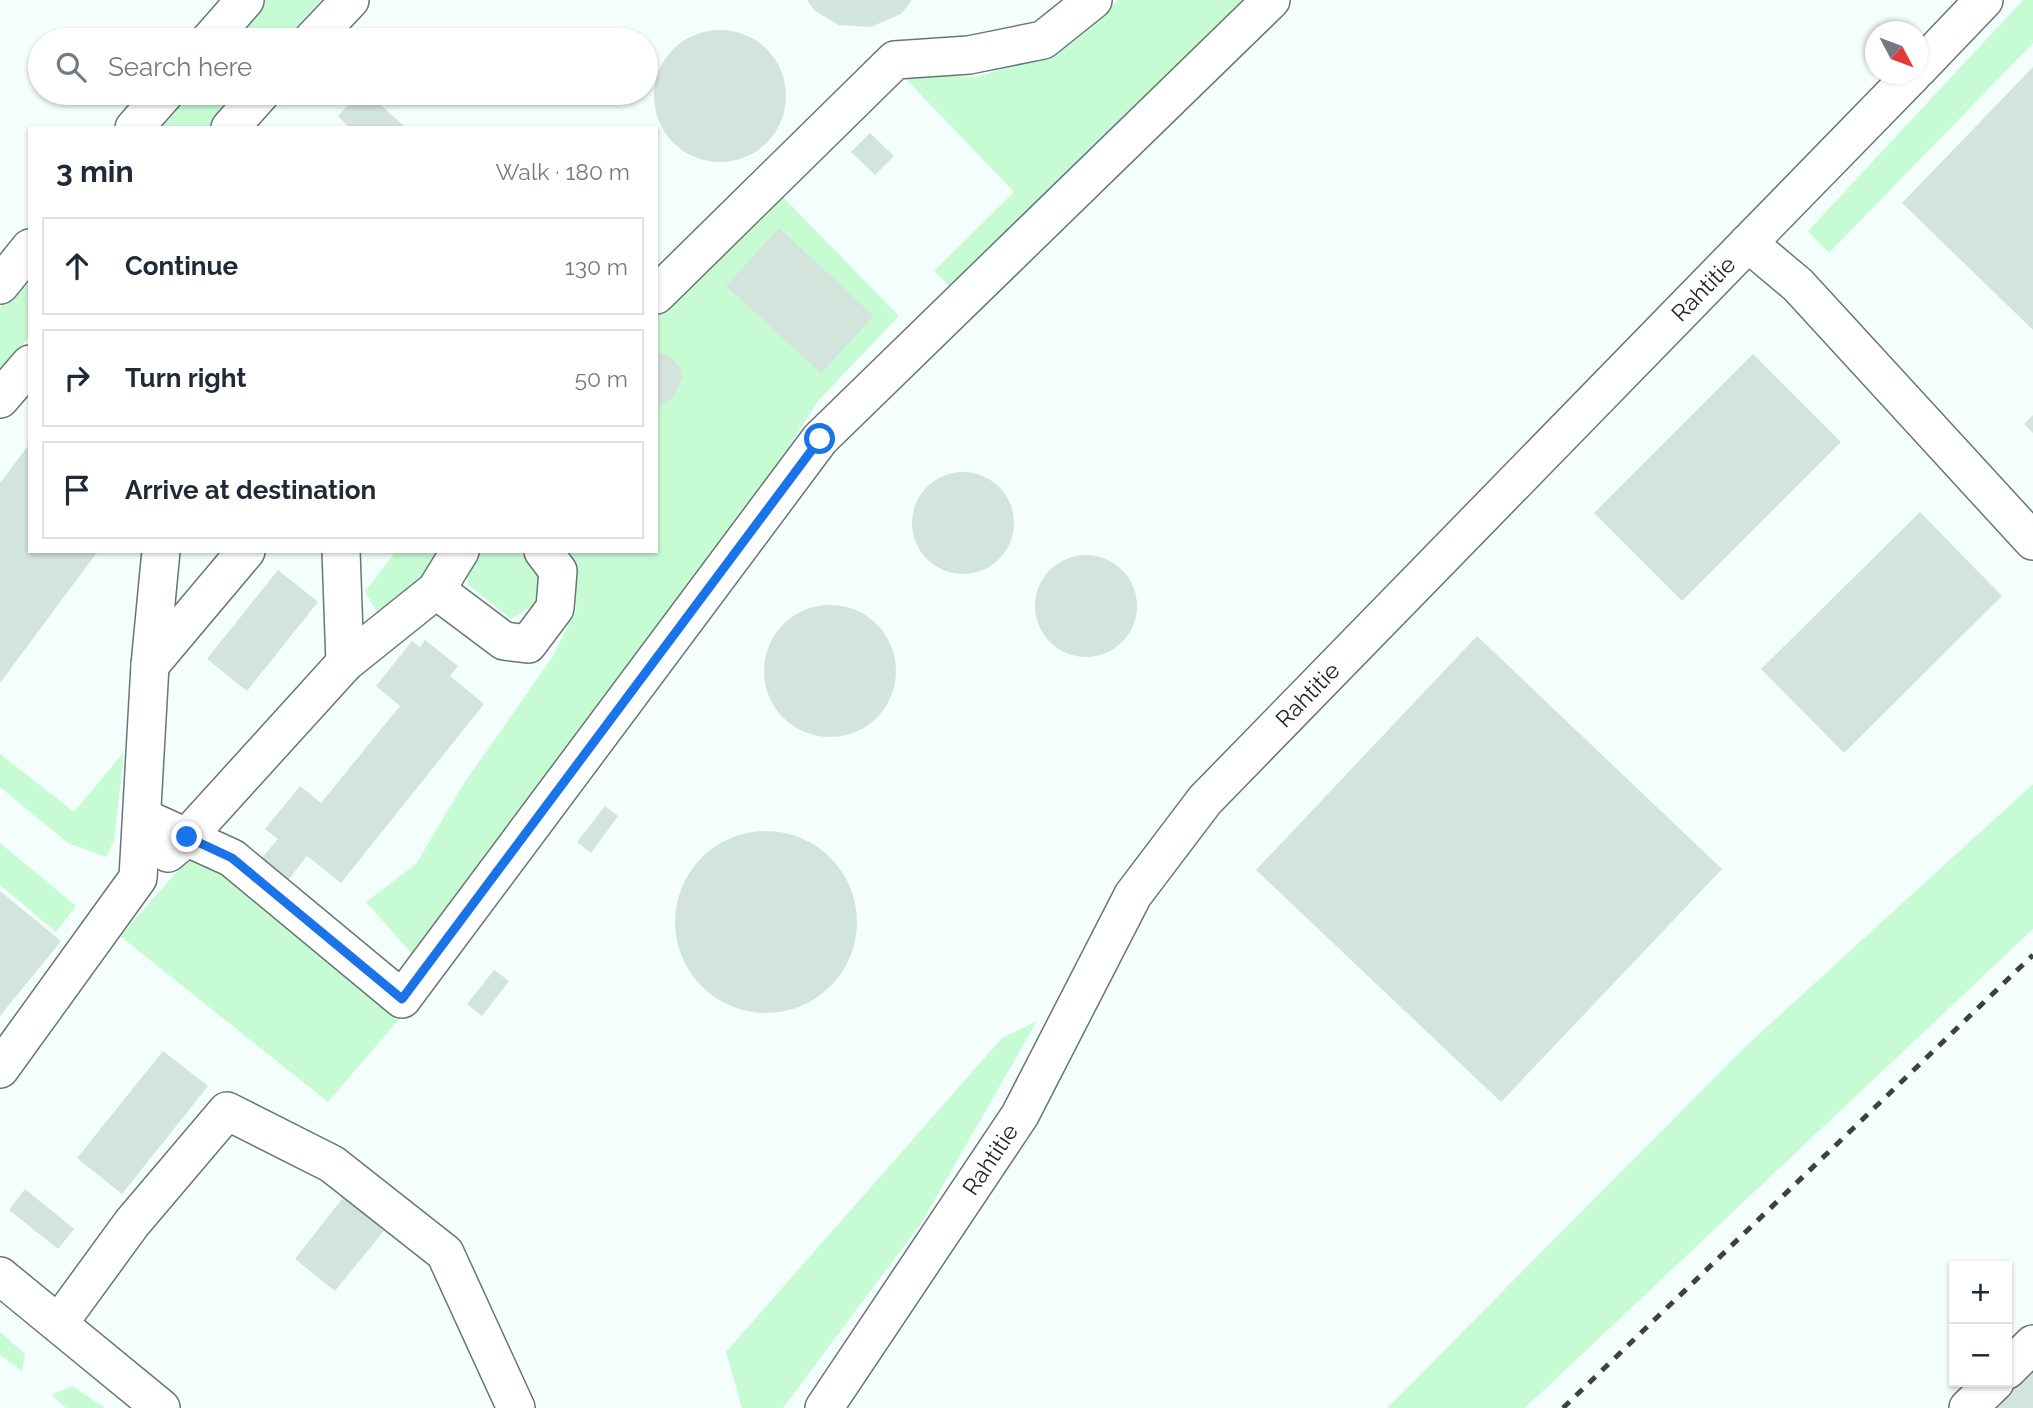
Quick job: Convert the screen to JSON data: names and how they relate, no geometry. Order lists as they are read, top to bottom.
{
  "streets": {
    "street": ["Rahtitie"]
  },
  "north": "bottom right",
  "page": {
    "search": "Search here",
    "heading": ["3 min", "Walk · 180 m"],
    "list": [
      ["Continue", "130 m"],
      ["Turn right", "50 m"],
      "Arrive at destination"
    ],
    "map_buttons": ["+", "−"]
  }
}
